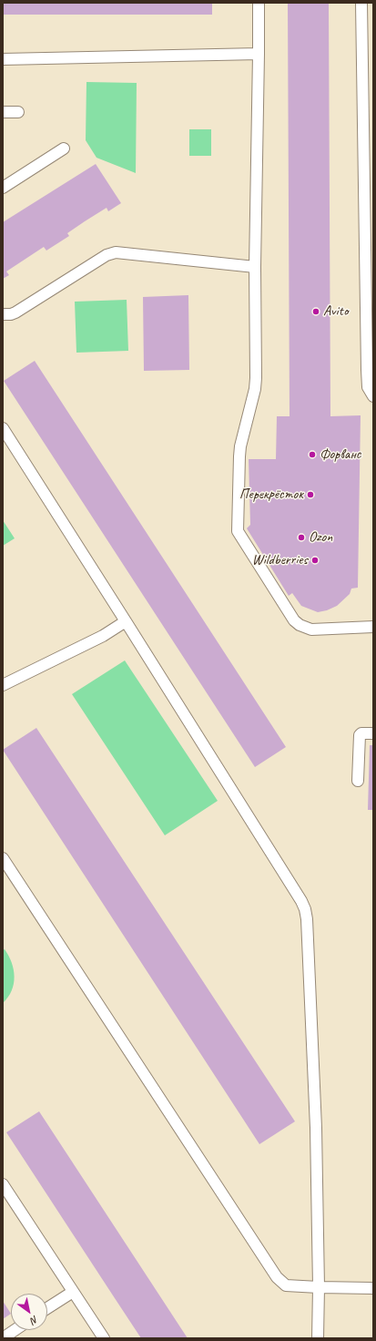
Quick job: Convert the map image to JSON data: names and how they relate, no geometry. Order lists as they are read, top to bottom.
{
  "places": [
    "Avito",
    "Форванс",
    "Перекрёсток",
    "Ozon",
    "Wildberries"
  ],
  "north": "bottom right"
}
